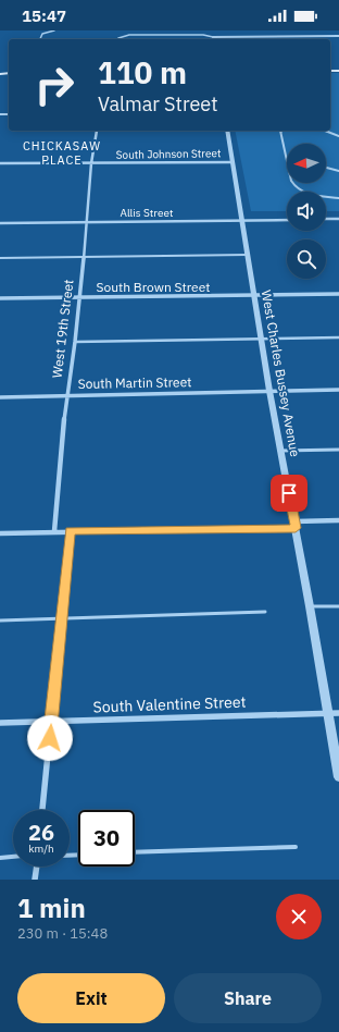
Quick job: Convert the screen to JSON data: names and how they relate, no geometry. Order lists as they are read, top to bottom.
{
  "streets": {
    "street": [
      "South Johnson Street",
      "Allis Street",
      "South Brown Street",
      "West 19th Street",
      "West Charles Bussey Avenue",
      "South Martin Street",
      "South Valentine Street"
    ]
  },
  "crossings": [
    ["South Johnson Street", "West 19th Street"],
    ["South Johnson Street", "West Charles Bussey Avenue"],
    ["Allis Street", "West 19th Street"],
    ["Allis Street", "West Charles Bussey Avenue"],
    ["South Brown Street", "West 19th Street"],
    ["South Brown Street", "West Charles Bussey Avenue"],
    ["West 19th Street", "South Martin Street"],
    ["West Charles Bussey Avenue", "South Martin Street"],
    ["West Charles Bussey Avenue", "South Valentine Street"]
  ],
  "districts": ["CHICKASAW PLACE"],
  "north": "left",
  "page": {
    "status": "15:47",
    "turn": ["110 m", "Valmar Street"],
    "speed": "26 km/h",
    "limit": "30",
    "heading": ["1 min", "230 m · 15:48"],
    "buttons": ["Exit", "Share"]
  }
}
